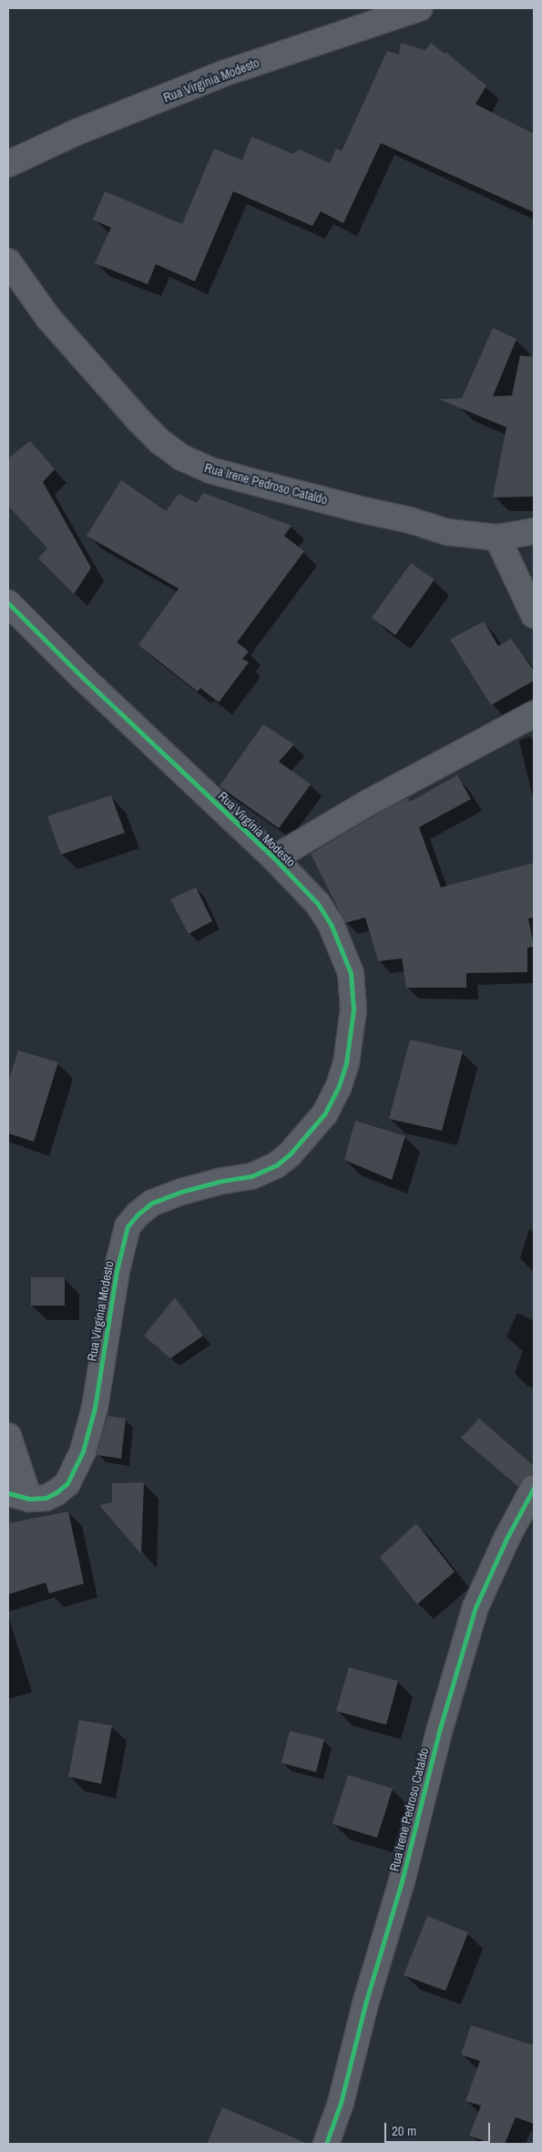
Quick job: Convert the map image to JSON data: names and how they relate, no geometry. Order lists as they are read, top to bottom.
{
  "streets": {
    "street": ["Rua Virgínia Modesto", "Rua Irene Pedroso Cataldo"]
  },
  "scale_bar": "20 m"
}
